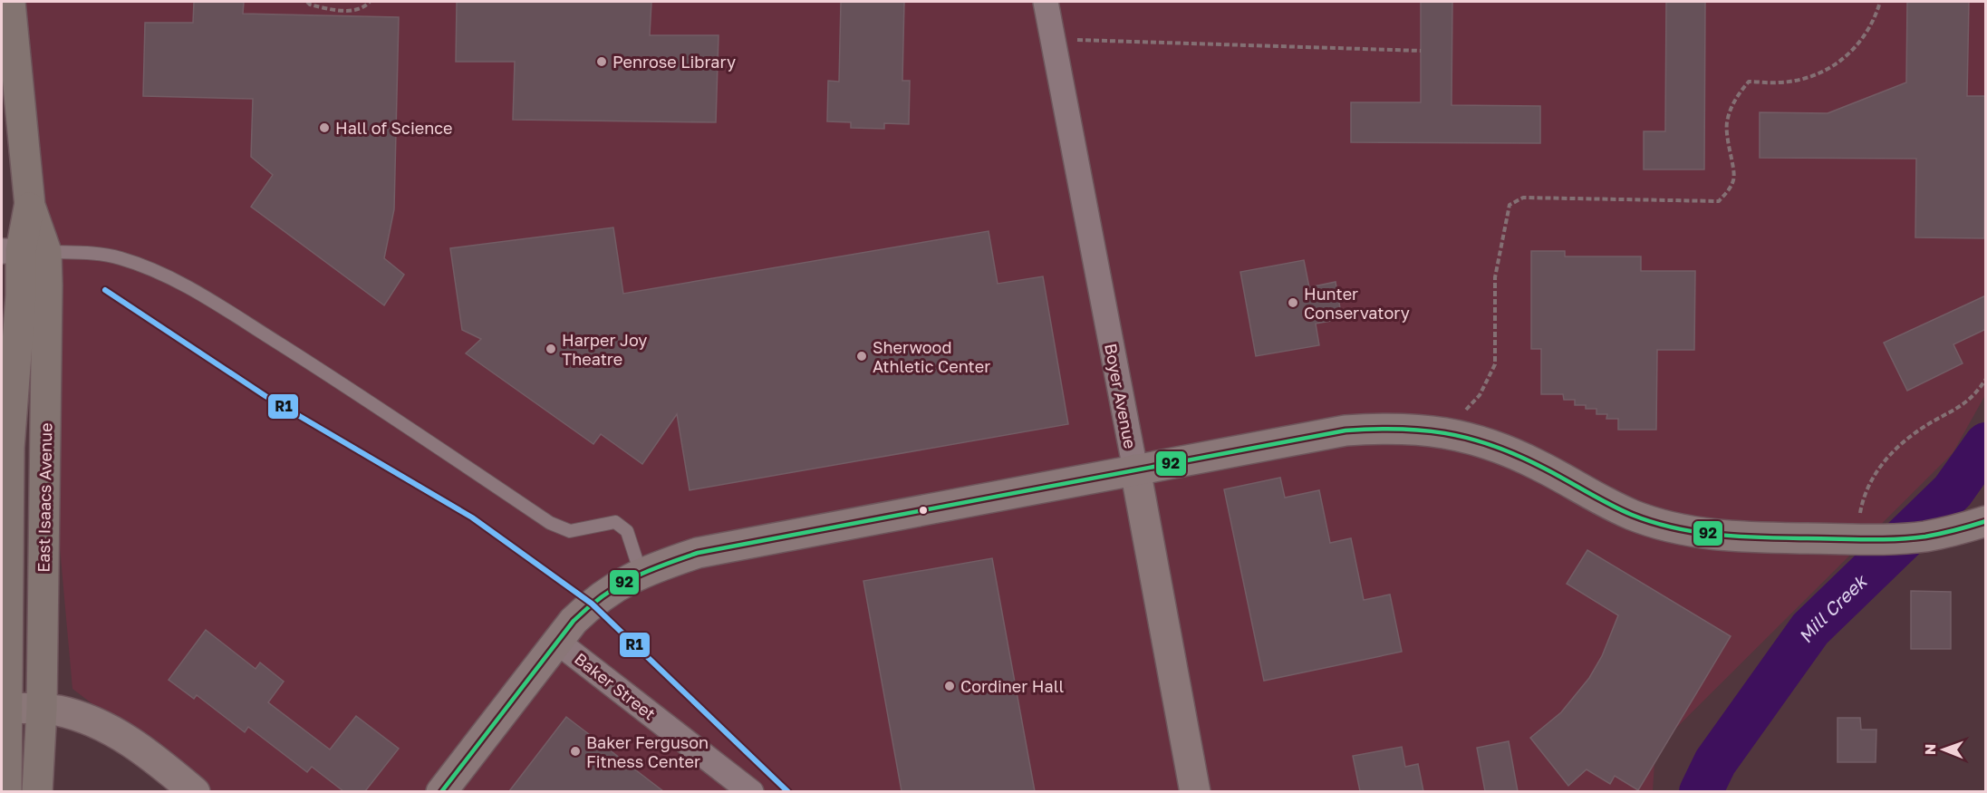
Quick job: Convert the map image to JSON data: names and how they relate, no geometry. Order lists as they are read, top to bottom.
{
  "streets": {
    "main road": ["East Isaacs Avenue"],
    "street": ["Boyer Avenue", "Baker Street"]
  },
  "water": ["Mill Creek"],
  "places": [
    "Penrose Library",
    "Hall of Science",
    "Hunter Conservatory",
    "Harper Joy Theatre",
    "Sherwood Athletic Center",
    "Cordiner Hall",
    "Baker Ferguson Fitness Center"
  ],
  "lines": ["transit line R1", "transit line 92"],
  "north": "left"
}
